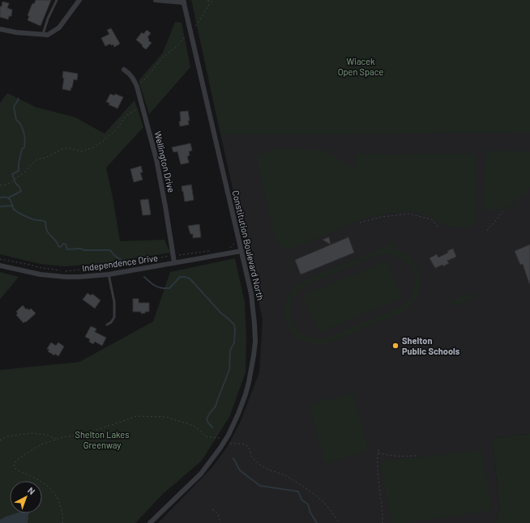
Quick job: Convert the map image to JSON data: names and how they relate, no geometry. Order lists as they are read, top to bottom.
{
  "streets": {
    "street": ["Wellington Drive", "Constitution Boulevard North", "Independence Drive"]
  },
  "crossings": [
    ["Wellington Drive", "Independence Drive"],
    ["Constitution Boulevard North", "Independence Drive"]
  ],
  "parks": ["Wiacek Open Space", "Shelton Lakes Greenway"],
  "places": ["Shelton Public Schools"],
  "north": "top right"
}
